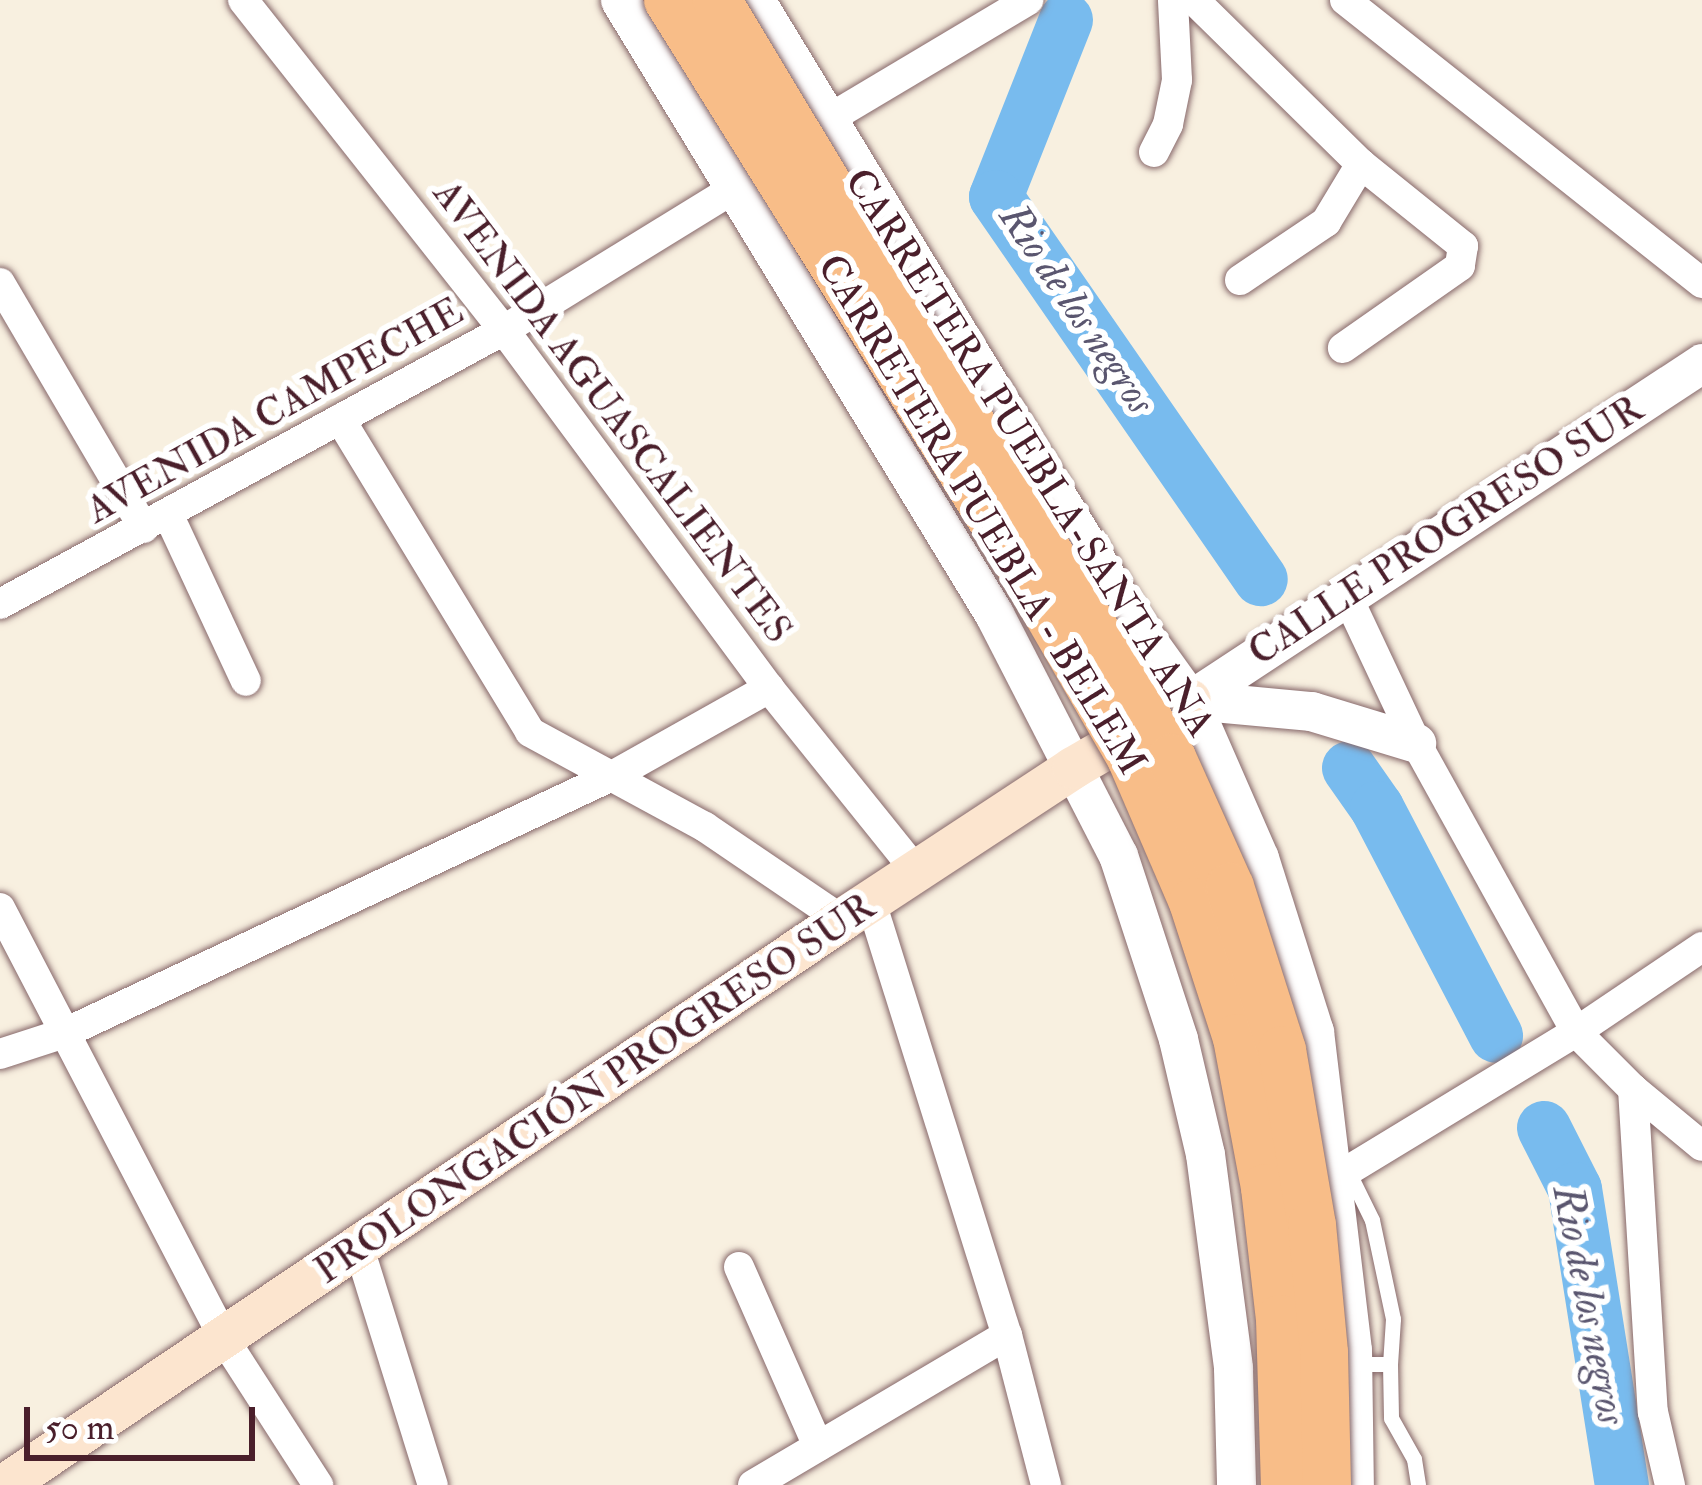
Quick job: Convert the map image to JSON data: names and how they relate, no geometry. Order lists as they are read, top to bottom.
{
  "streets": {
    "main road": ["CARRETERA PUEBLA - BELEM", "PROLONGACIÓN PROGRESO SUR"],
    "street": [
      "AVENIDA CAMPECHE",
      "AVENIDA AGUASCALIENTES",
      "CARRETERA PUEBLA-SANTA ANA",
      "CALLE PROGRESO SUR"
    ]
  },
  "crossings": [
    ["AVENIDA CAMPECHE", "AVENIDA AGUASCALIENTES"],
    ["AVENIDA CAMPECHE", "CARRETERA PUEBLA-SANTA ANA"],
    ["AVENIDA CAMPECHE", "CARRETERA PUEBLA - BELEM"],
    ["AVENIDA AGUASCALIENTES", "PROLONGACIÓN PROGRESO SUR"],
    ["CARRETERA PUEBLA-SANTA ANA", "CALLE PROGRESO SUR"],
    ["CARRETERA PUEBLA-SANTA ANA", "PROLONGACIÓN PROGRESO SUR"],
    ["CARRETERA PUEBLA - BELEM", "PROLONGACIÓN PROGRESO SUR"],
    ["CALLE PROGRESO SUR", "PROLONGACIÓN PROGRESO SUR"]
  ],
  "water": ["Rio de los negros"],
  "scale_bar": "50 m"
}
